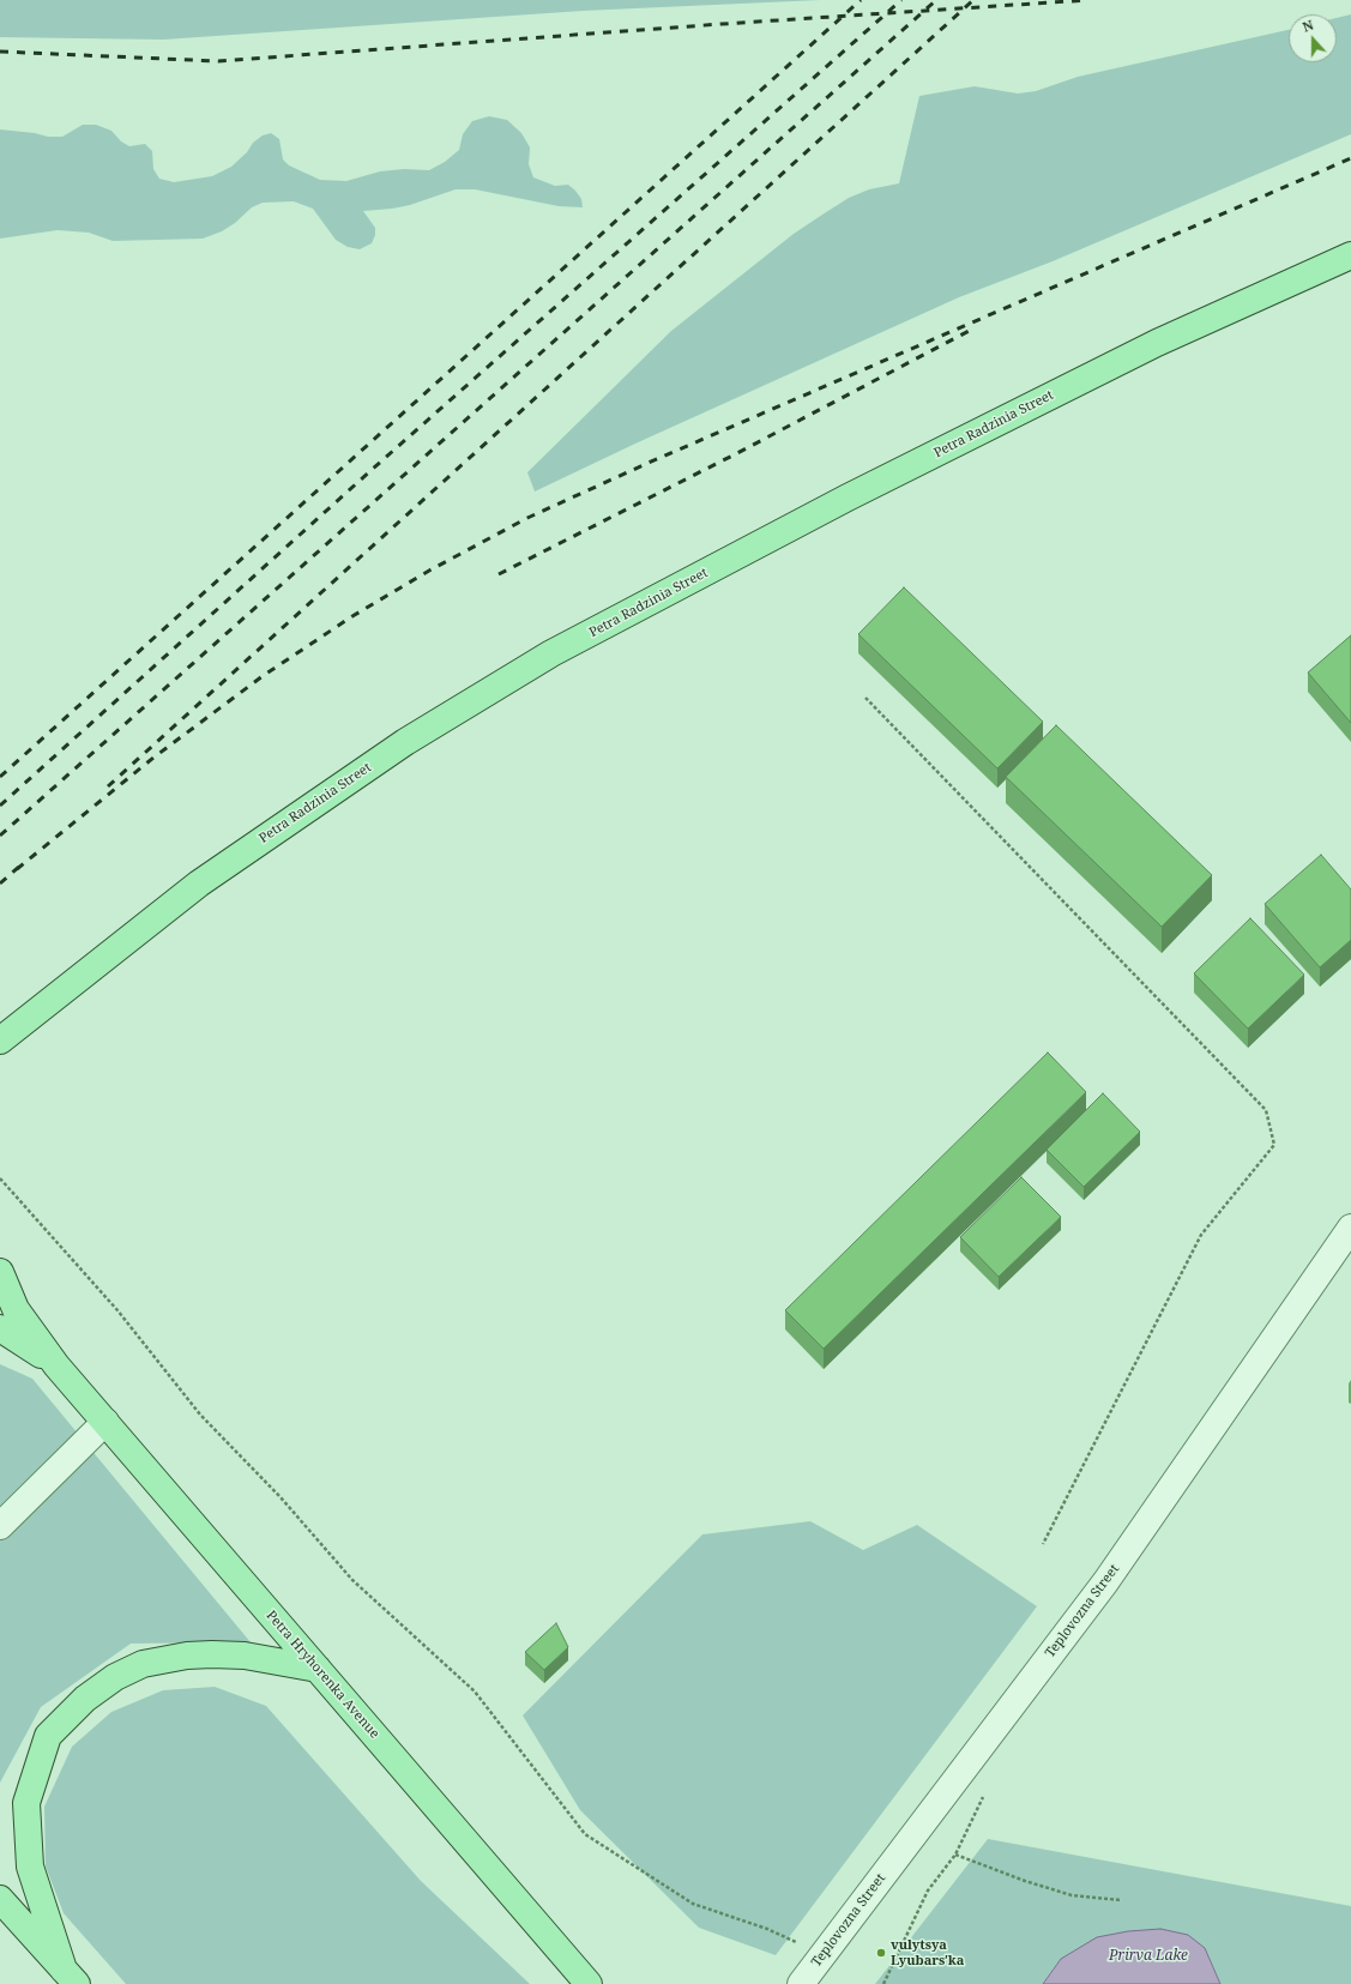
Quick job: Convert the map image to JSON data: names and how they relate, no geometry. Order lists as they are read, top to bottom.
{
  "streets": {
    "main road": ["Petra Radzinia Street", "Petra Hryhorenka Avenue"],
    "street": ["Teplovozna Street"]
  },
  "water": ["Prirva Lake"],
  "places": ["vulytsya Lyubarsʹka"],
  "north": "top"
}
